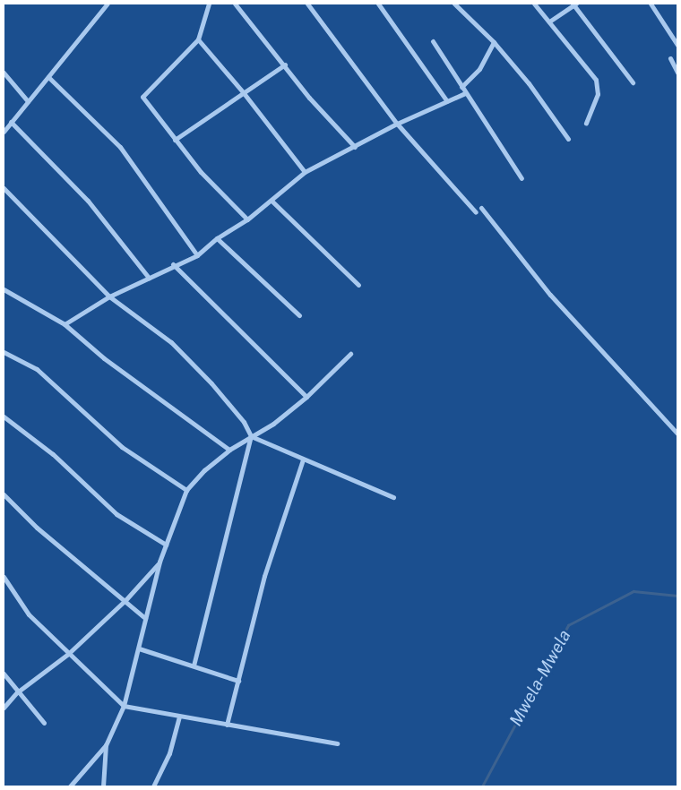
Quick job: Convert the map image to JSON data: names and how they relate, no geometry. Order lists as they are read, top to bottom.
{
  "water": ["Mwela-Mwela"]
}
